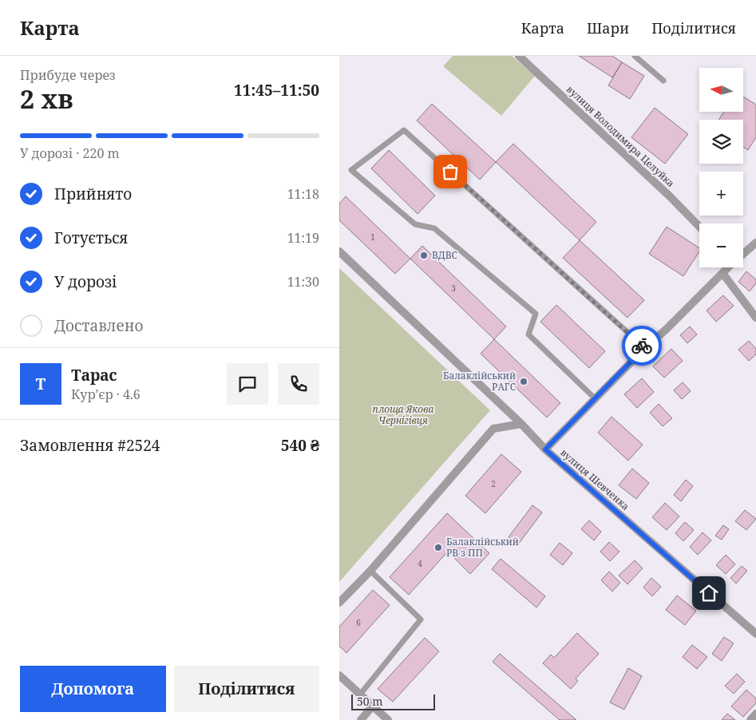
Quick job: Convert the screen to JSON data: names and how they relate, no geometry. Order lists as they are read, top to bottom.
{
  "streets": {
    "street": ["вулиця Володимира Целуйка", "вулиця Шевченка"]
  },
  "parks": ["площа Якова Чернігівця"],
  "places": ["ВДВС", "Балаклійський РАГС", "Балаклійський РВ з ПП"],
  "house_numbers": [
    "1",
    "3",
    "2",
    "4",
    "6"
  ],
  "scale_bar": "50 m",
  "north": "left",
  "page": {
    "header": "Карта",
    "nav": ["Карта", "Шари", "Поділитися"],
    "heading": ["2 хв", "Прибуде через", "11:45–11:50"],
    "panel": [
      "Тарас",
      "Кур’єр · 4.6",
      "Замовлення #2524",
      "540 ₴"
    ],
    "map_buttons": ["+", "−"],
    "bar": "У дорозі · 220 m",
    "list": [
      ["Прийнято", "11:18"],
      ["Готується", "11:19"],
      ["У дорозі", "11:30"],
      "Доставлено"
    ],
    "round": "Т",
    "buttons": ["Допомога", "Поділитися"],
    "scale": "50 m"
  }
}
